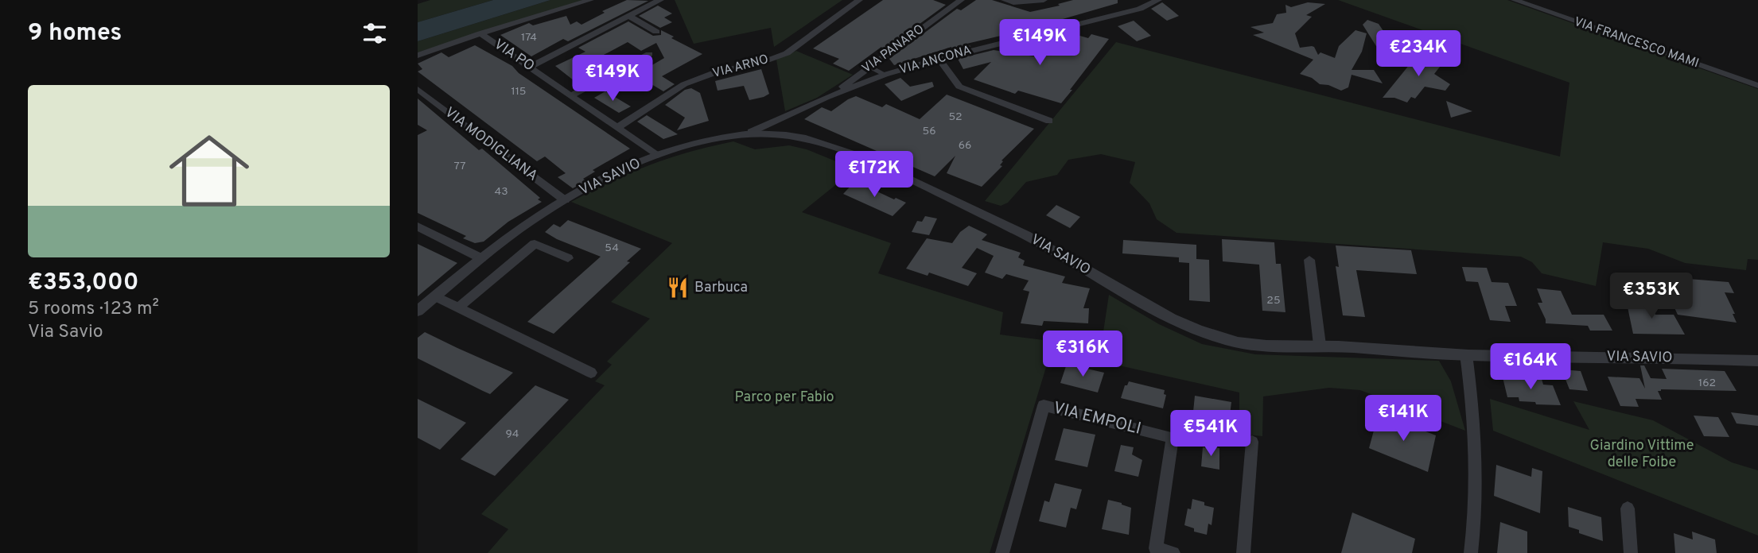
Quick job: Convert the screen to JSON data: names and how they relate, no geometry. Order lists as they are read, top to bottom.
{
  "streets": {
    "street": [
      "VIA FRANCESCO MAMI",
      "VIA PANARO",
      "VIA PO",
      "VIA ANCONA",
      "VIA ARNO",
      "VIA MODIGLIANA",
      "VIA SAVIO",
      "VIA EMPOLI"
    ]
  },
  "crossings": [
    ["VIA PANARO", "VIA ANCONA"],
    ["VIA PO", "VIA ARNO"],
    ["VIA PO", "VIA SAVIO"],
    ["VIA ANCONA", "VIA SAVIO"],
    ["VIA MODIGLIANA", "VIA SAVIO"]
  ],
  "parks": ["Parco per Fabio", "Giardino Vittime delle Foibe"],
  "places": {
    "restaurant": ["Barbuca"]
  },
  "house_numbers": [
    "174",
    "115",
    "52",
    "56",
    "66",
    "77",
    "43",
    "54",
    "25",
    "162",
    "94"
  ],
  "page": {
    "heading": "9 homes",
    "price": [
      "€149K",
      "€234K",
      "€149K",
      "€172K",
      "€353K",
      "€316K",
      "€164K",
      "€141K",
      "€541K"
    ],
    "list": [
      {
        "name": "€353,000",
        "note": "5 rooms · 123 m² · Via Savio"
      }
    ]
  }
}
